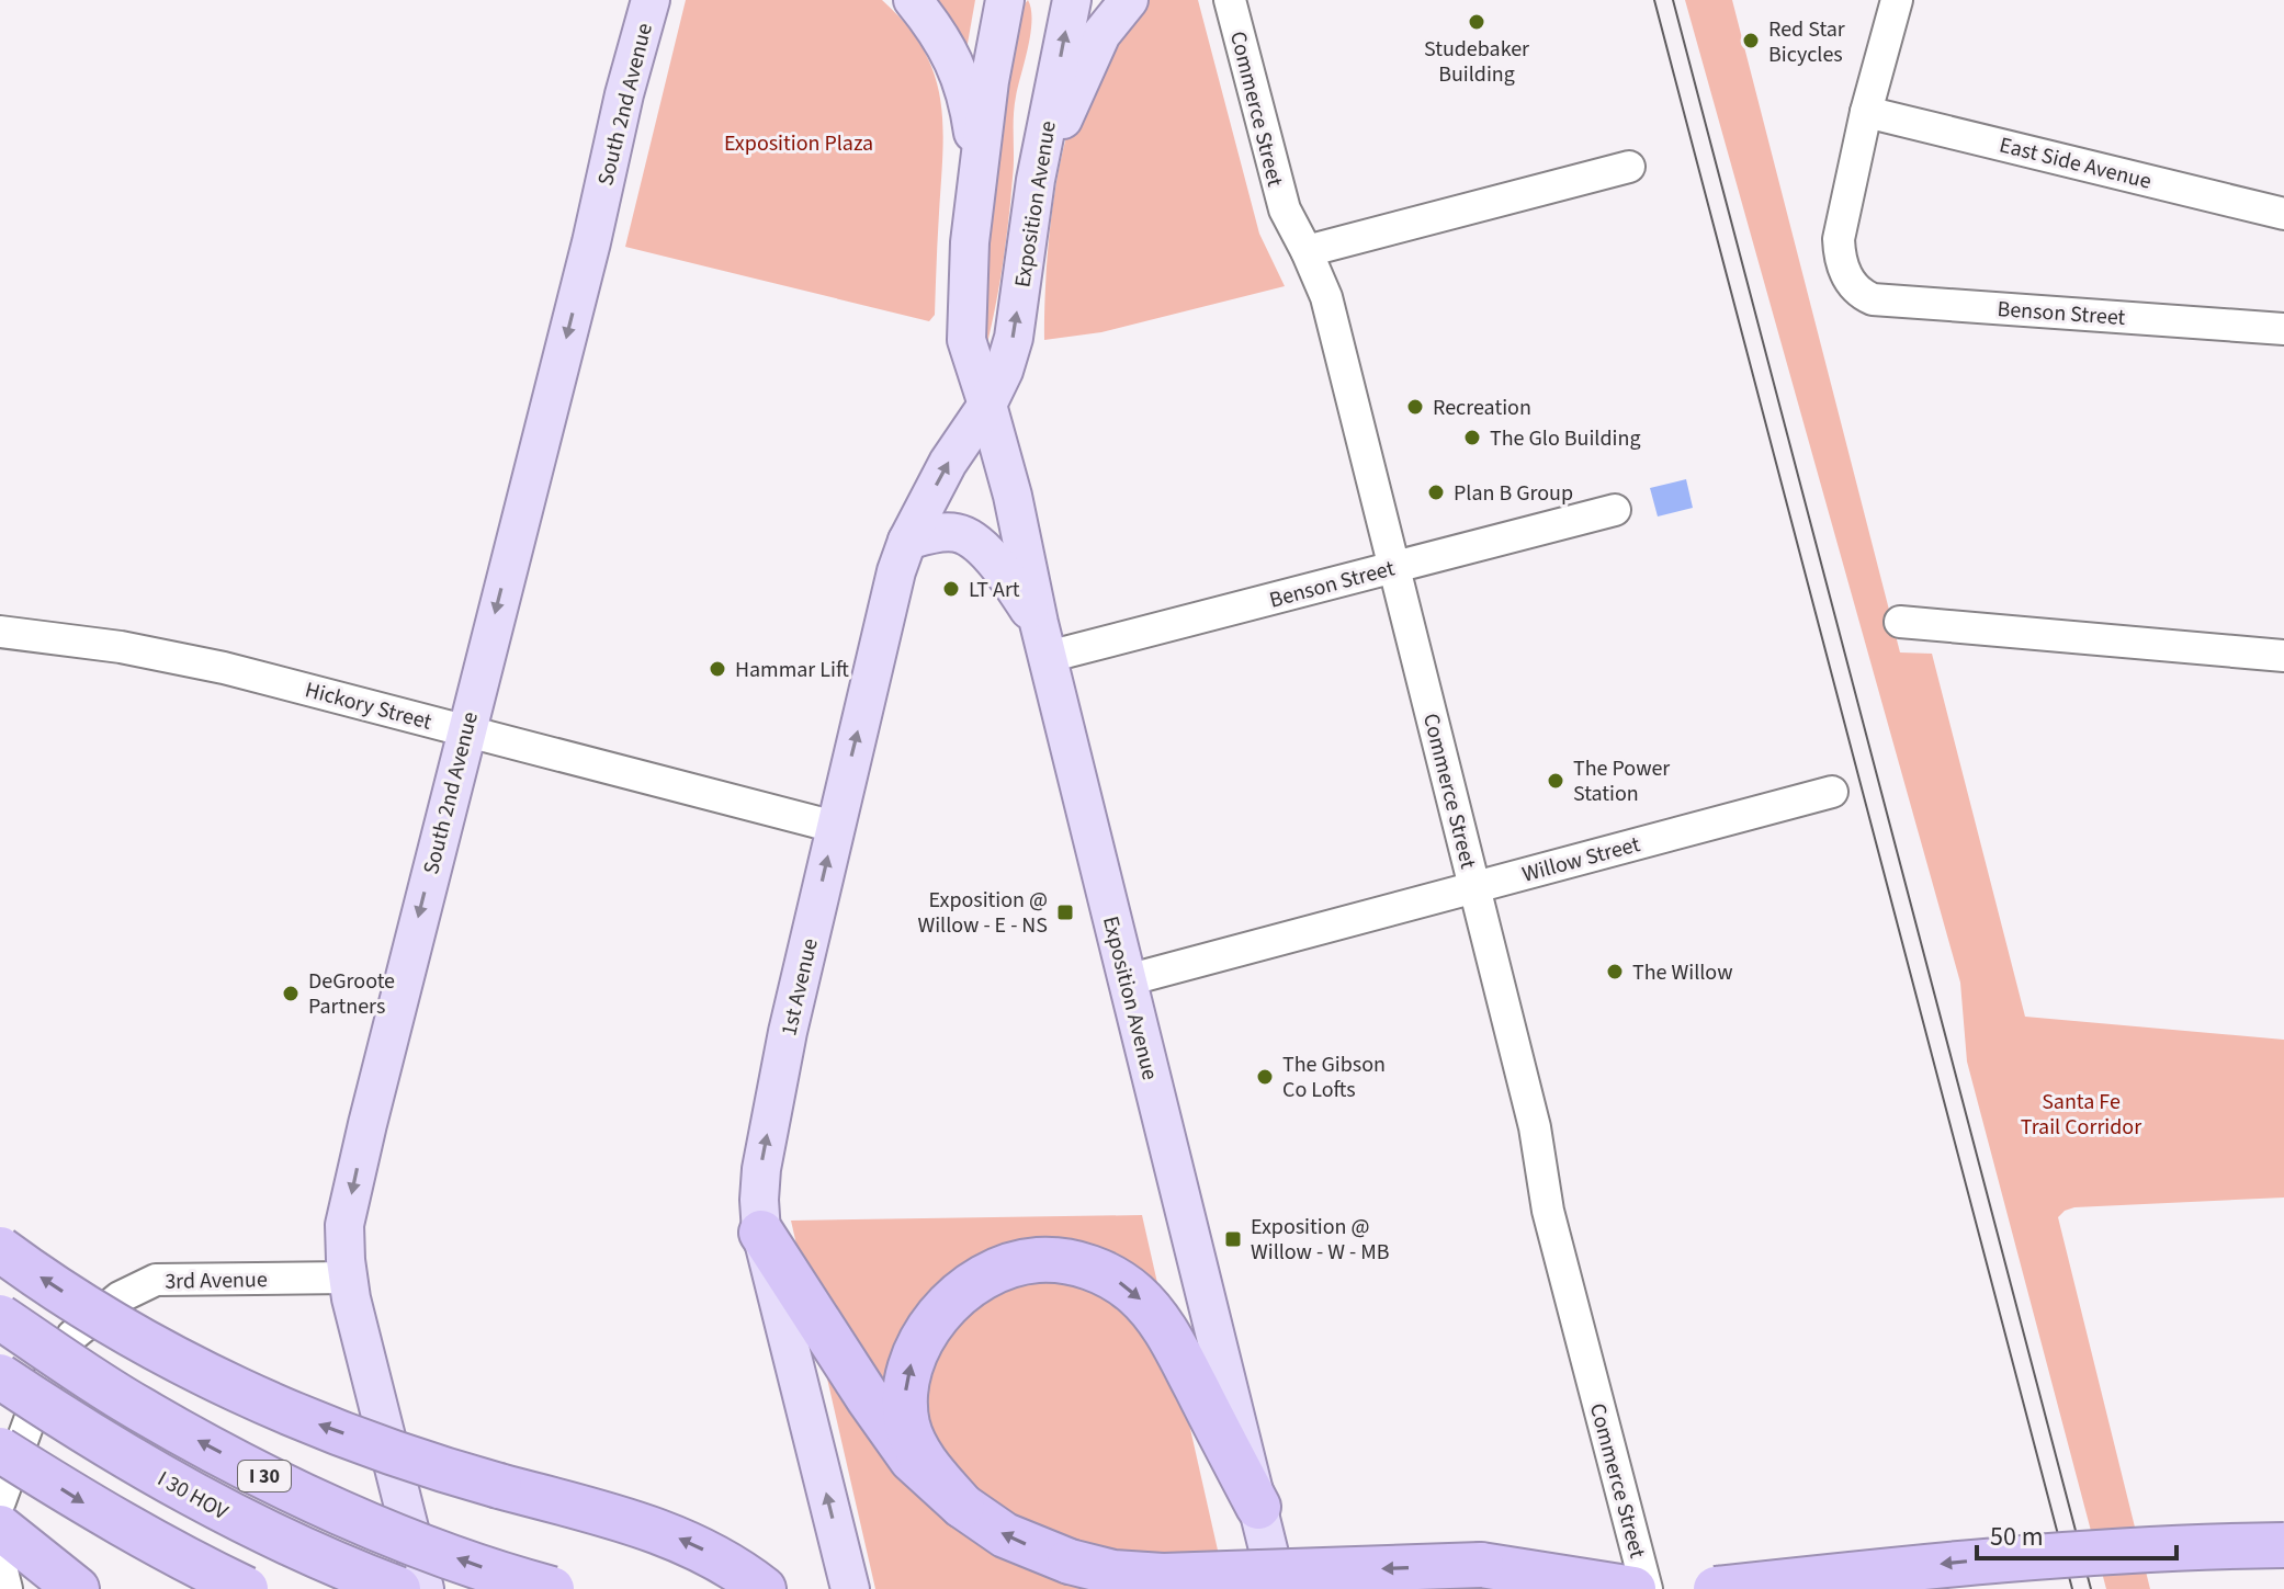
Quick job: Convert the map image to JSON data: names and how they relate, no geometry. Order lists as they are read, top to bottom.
{
  "streets": {
    "highway": ["I 30", "I 30 HOV"],
    "main road": ["South 2nd Avenue", "Exposition Avenue", "1st Avenue"],
    "street": [
      "Commerce Street",
      "East Side Avenue",
      "Benson Street",
      "Hickory Street",
      "Willow Street",
      "3rd Avenue"
    ]
  },
  "crossings": [
    ["South 2nd Avenue", "Hickory Street"],
    ["South 2nd Avenue", "3rd Avenue"],
    ["Commerce Street", "Benson Street"],
    ["Commerce Street", "Willow Street"],
    ["East Side Avenue", "Benson Street"],
    ["Exposition Avenue", "Benson Street"],
    ["Exposition Avenue", "Willow Street"],
    ["Exposition Avenue", "1st Avenue"],
    ["Hickory Street", "1st Avenue"]
  ],
  "one_way": ["South 2nd Avenue", "1st Avenue"],
  "parks": ["Exposition Plaza", "Santa Fe Trail Corridor"],
  "places": {
    "other": [
      "Studebaker Building",
      "Red Star Bicycles",
      "Recreation",
      "The Glo Building",
      "Plan B Group",
      "LT Art",
      "Hammar Lift",
      "The Power Station",
      "The Willow",
      "DeGroote Partners",
      "The Gibson Co Lofts"
    ],
    "transit": ["Exposition @ Willow - E - NS", "Exposition @ Willow - W - MB"]
  },
  "scale_bar": "50 m"
}
